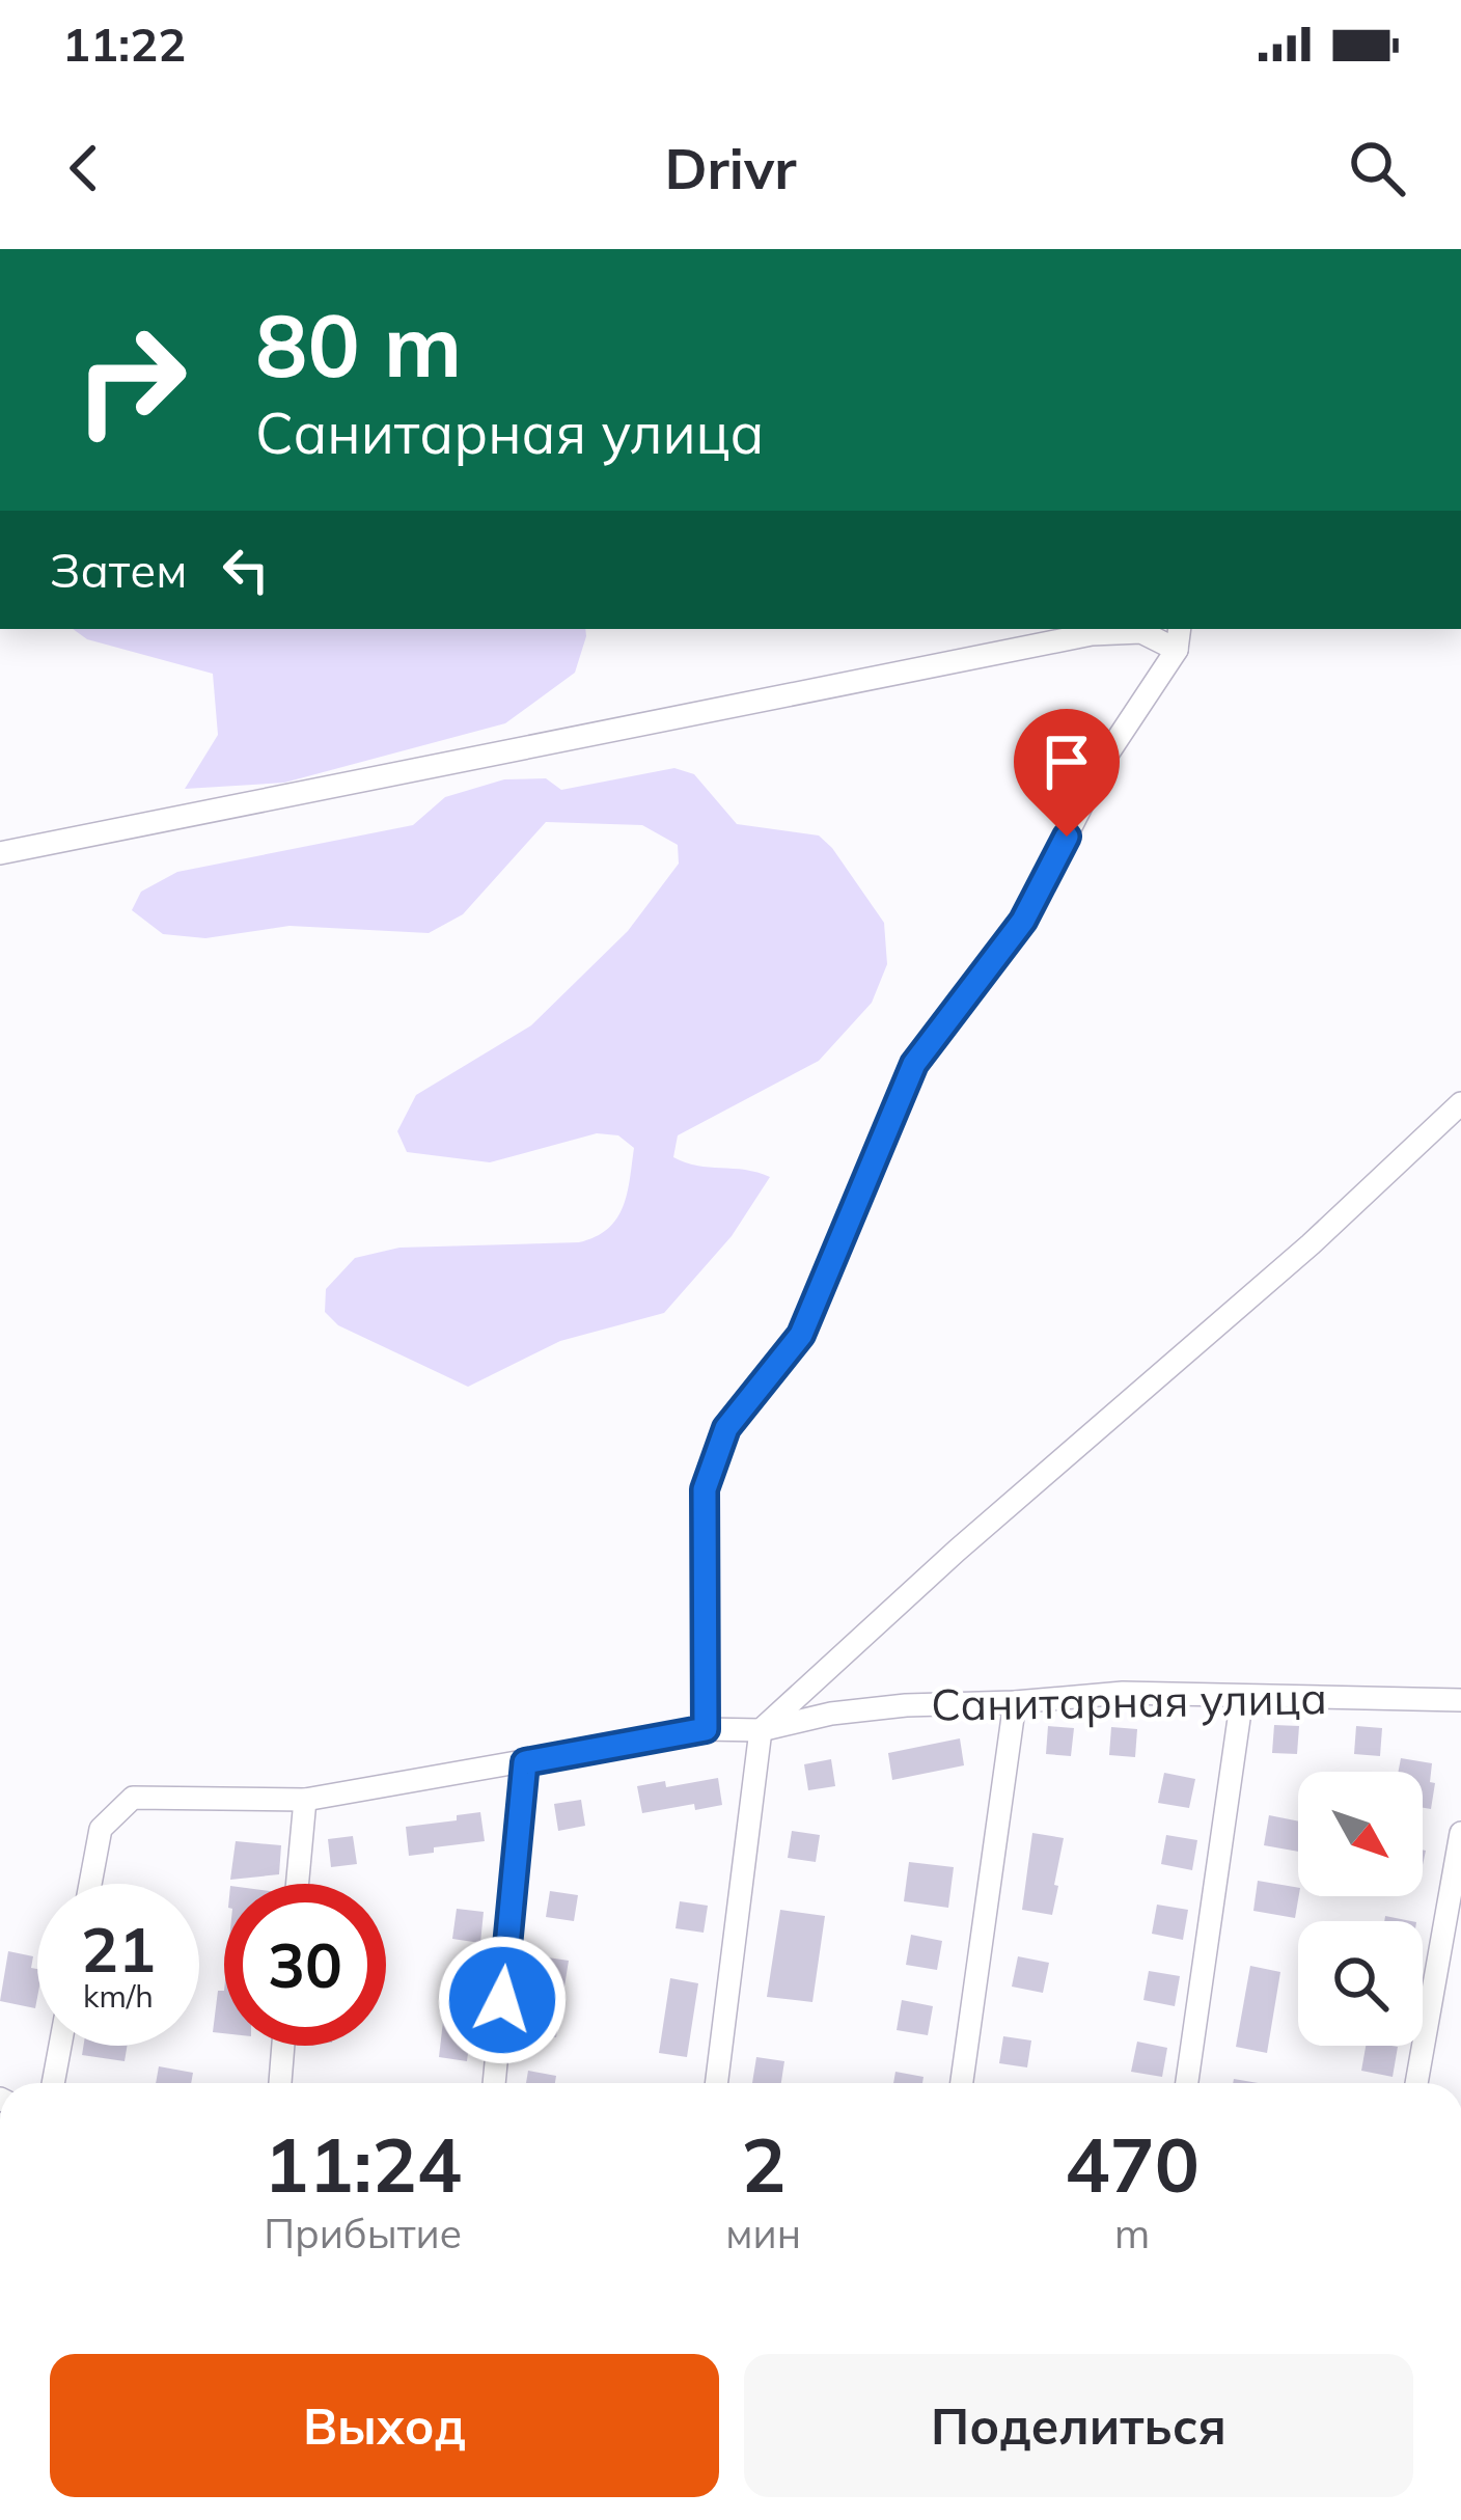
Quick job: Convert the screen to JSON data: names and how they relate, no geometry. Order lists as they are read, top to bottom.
{
  "streets": {
    "street": ["Санитарная улица"]
  },
  "north": "bottom right",
  "page": {
    "status": "11:22",
    "header": "Drivr",
    "turn": ["80 m", "Санитарная улица"],
    "then": "Затем",
    "speed": "21 km/h",
    "limit": "30",
    "eta": [
      "11:24",
      "Прибытие",
      "2",
      "мин",
      "470",
      "m"
    ],
    "buttons": ["Выход", "Поделиться"]
  }
}
